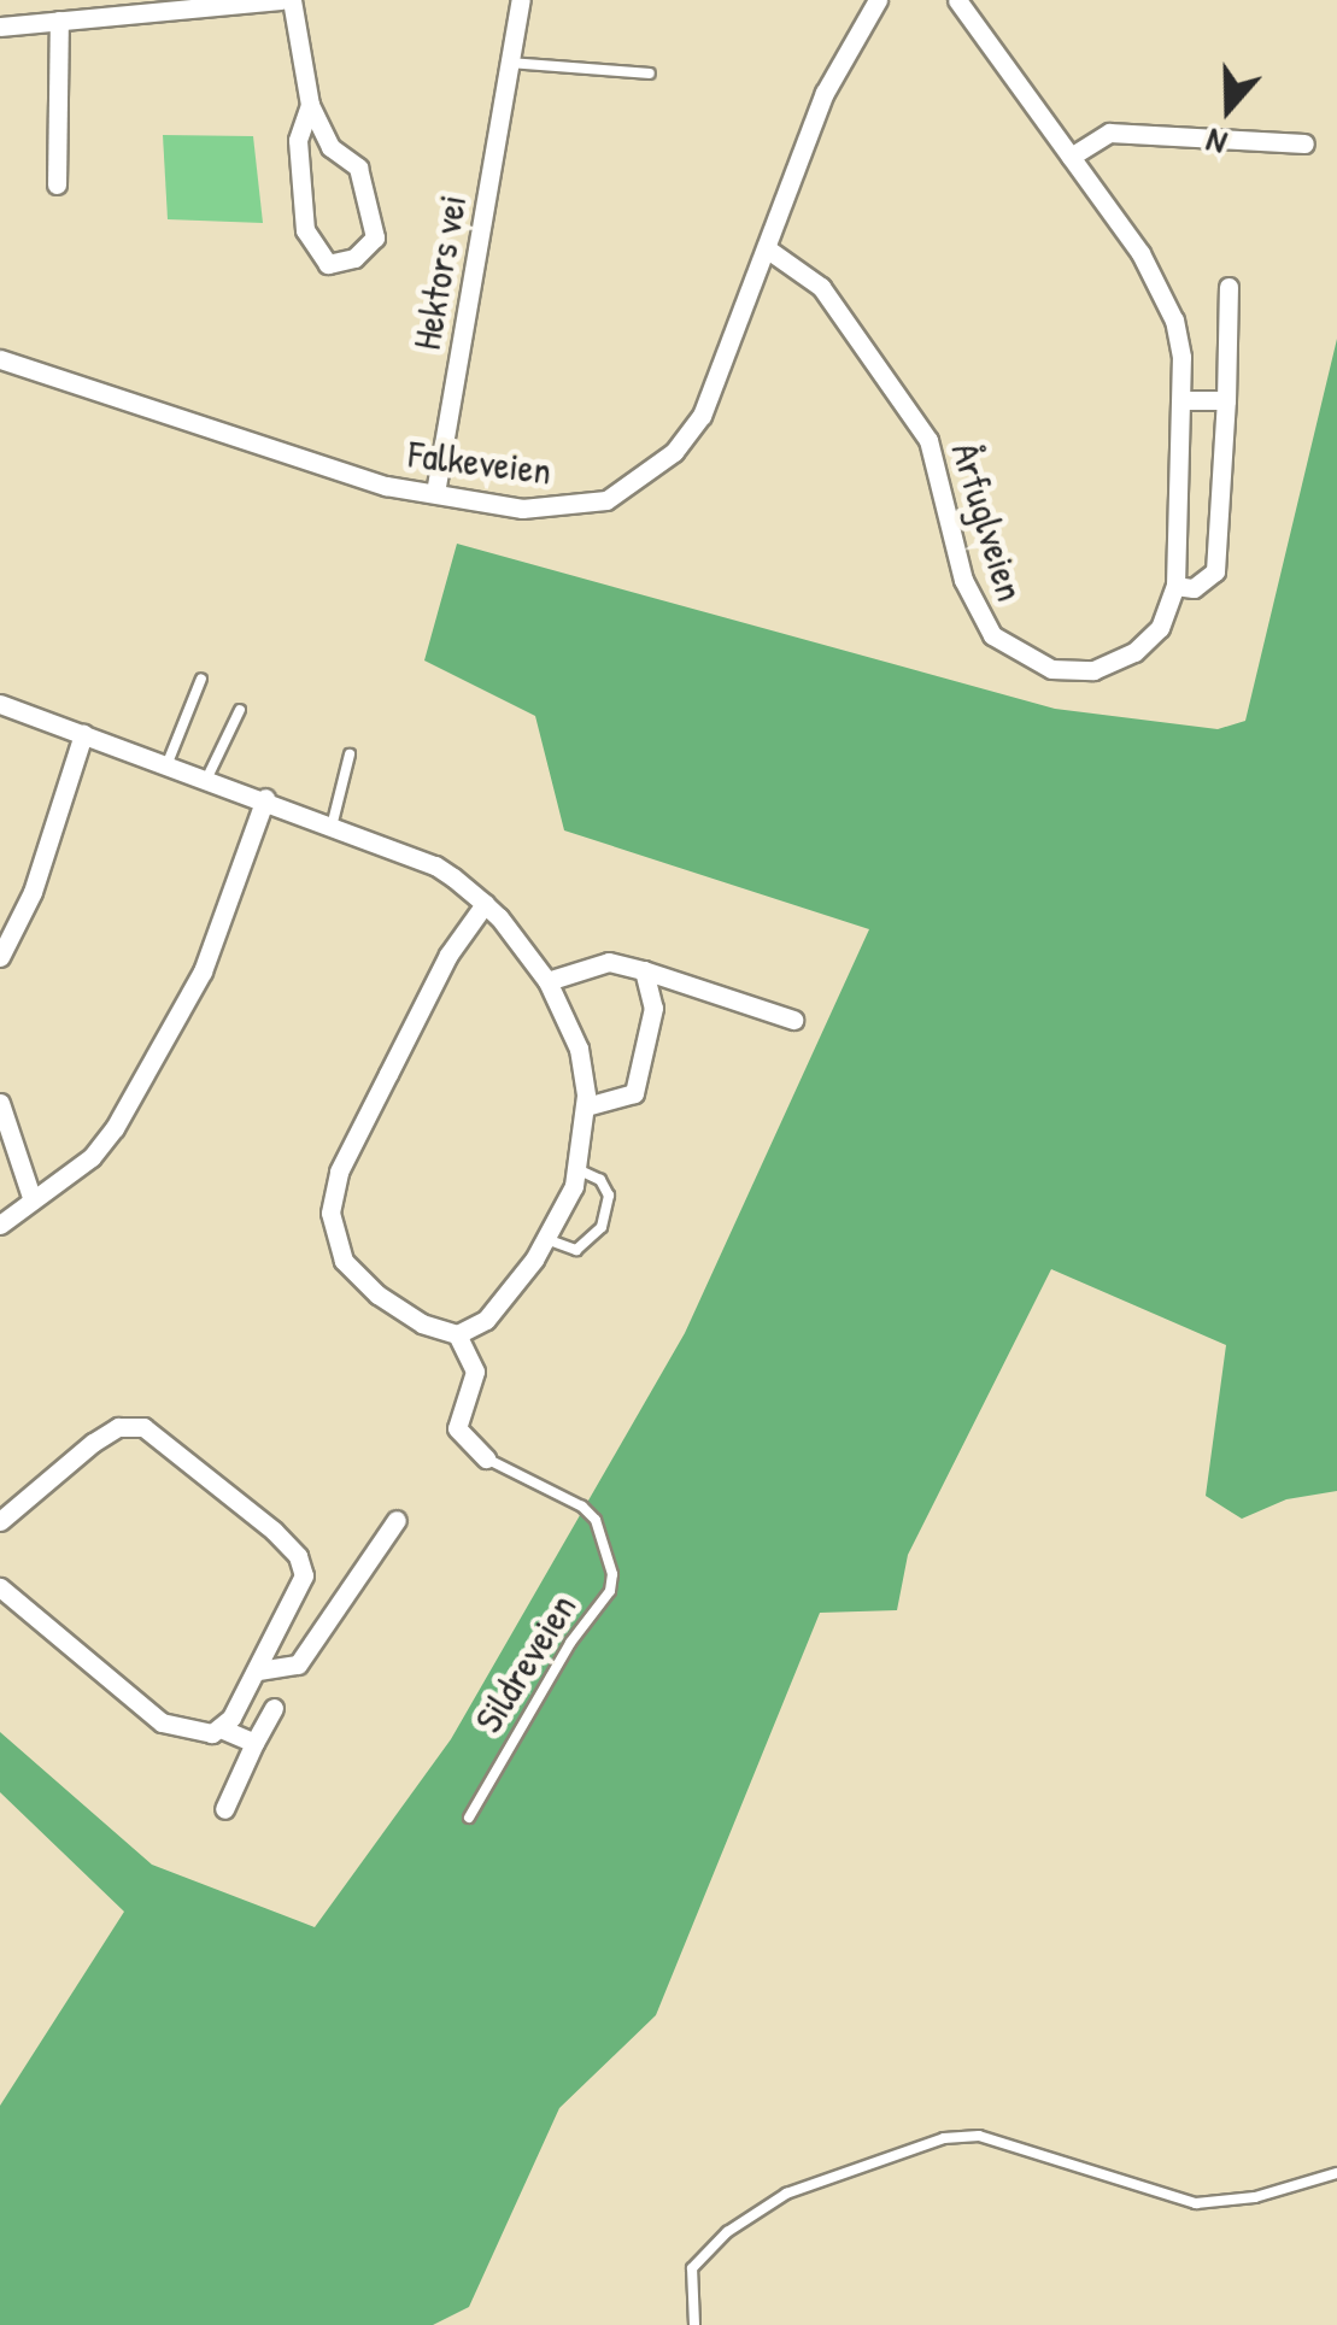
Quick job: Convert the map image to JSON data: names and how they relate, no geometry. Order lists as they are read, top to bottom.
{
  "streets": {
    "street": [
      "Hektors vei",
      "Falkeveien",
      "Årfuglveien",
      "Sildreveien"
    ]
  },
  "crossings": [
    ["Hektors vei", "Falkeveien"],
    ["Falkeveien", "Årfuglveien"]
  ],
  "north": "bottom"
}
